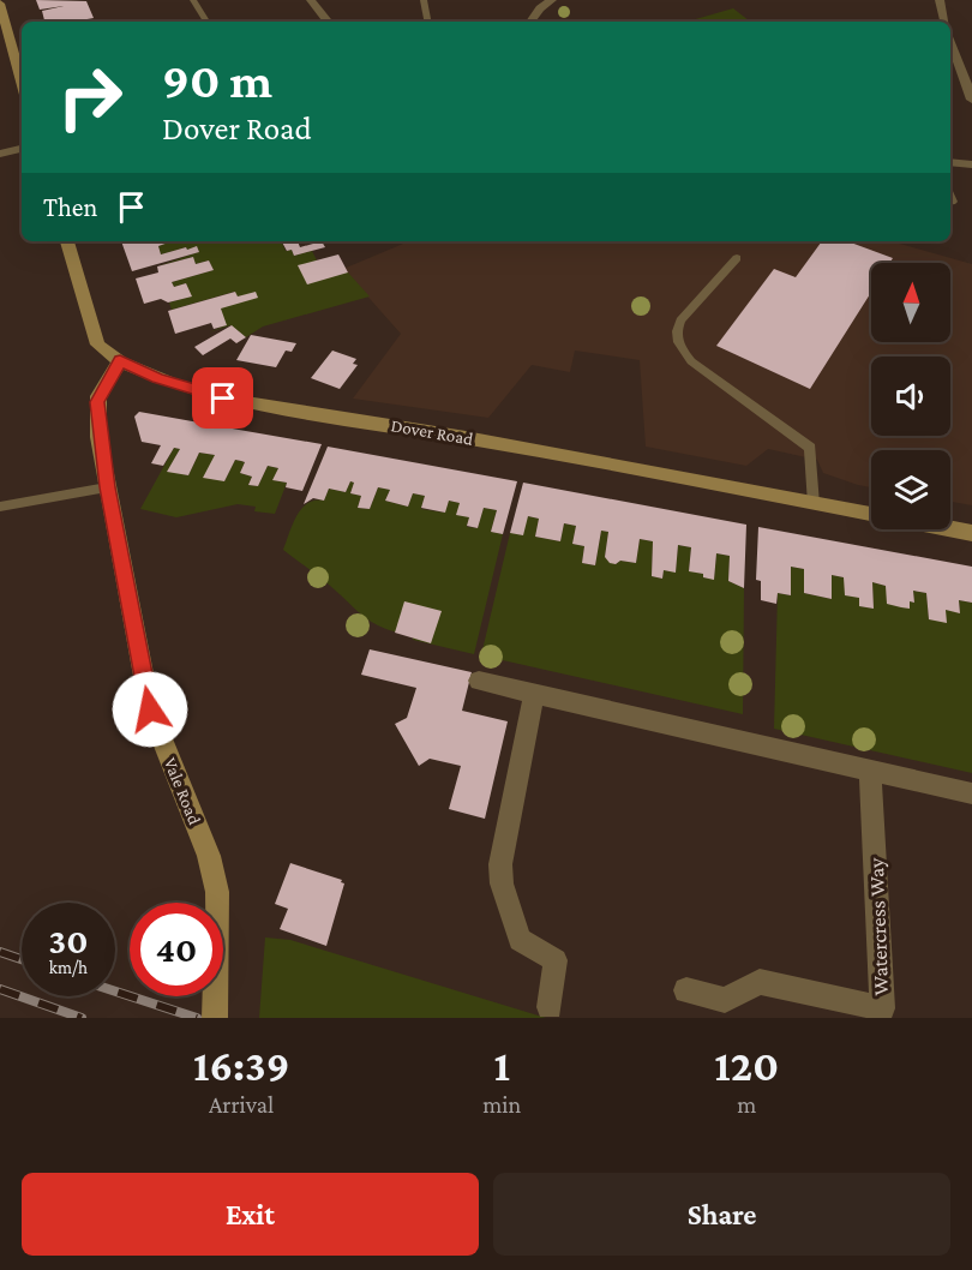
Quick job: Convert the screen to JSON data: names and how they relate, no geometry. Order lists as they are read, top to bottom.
{
  "streets": {
    "street": ["Dover Road", "Vale Road", "Watercress Way"]
  },
  "crossings": [
    ["Dover Road", "Vale Road"]
  ],
  "north": "top",
  "page": {
    "turn": ["90 m", "Dover Road"],
    "then": "Then",
    "speed": "30 km/h",
    "limit": "40",
    "eta": [
      "16:39",
      "Arrival",
      "1",
      "min",
      "120",
      "m"
    ],
    "buttons": ["Exit", "Share"]
  }
}
